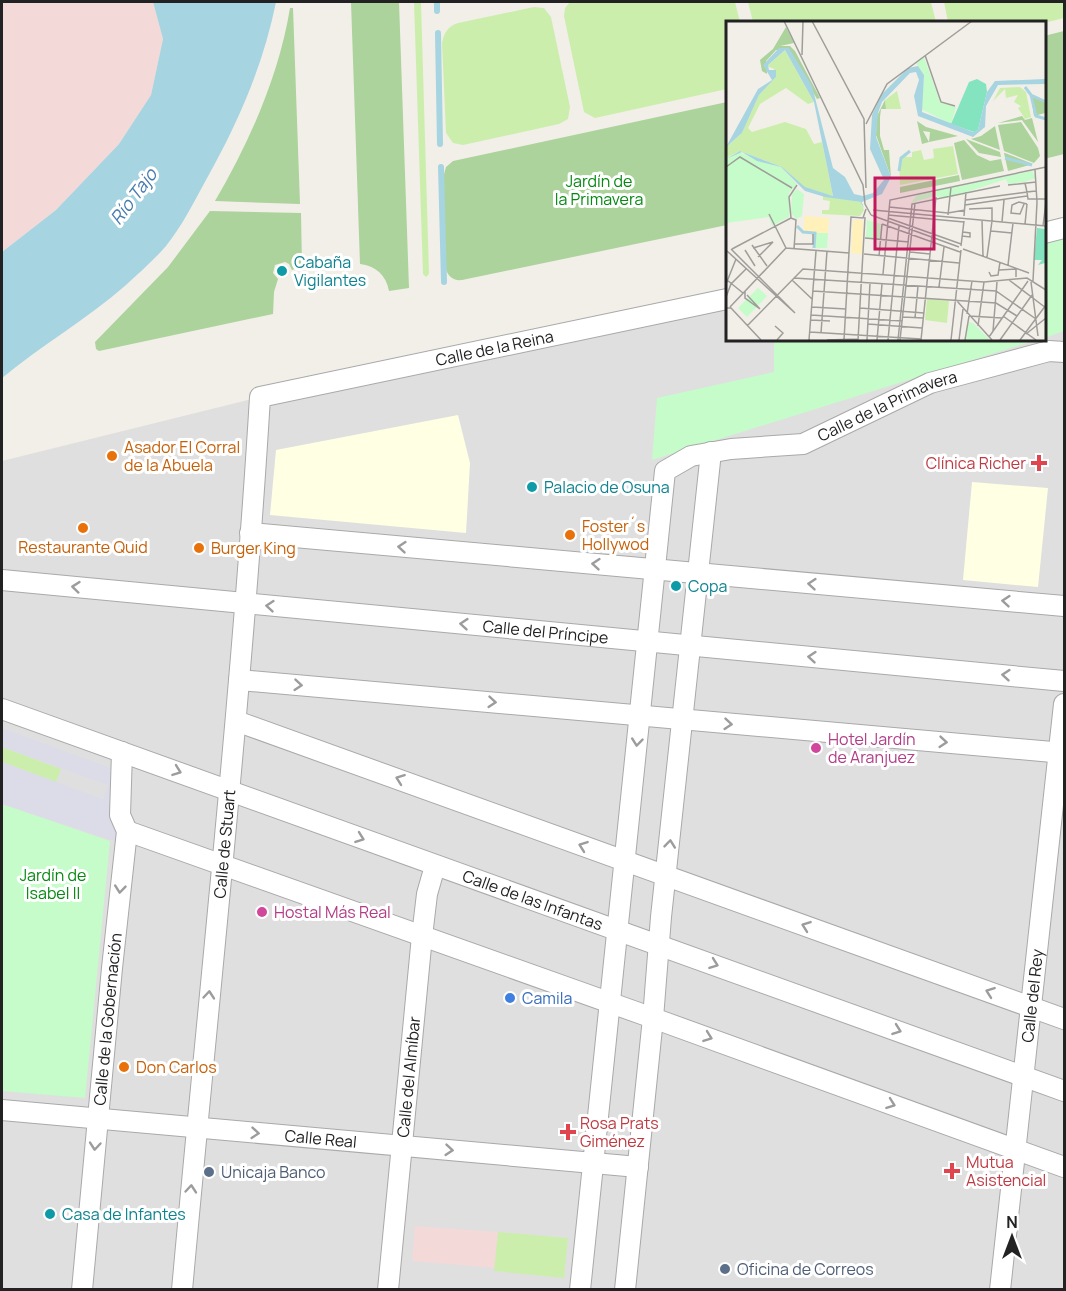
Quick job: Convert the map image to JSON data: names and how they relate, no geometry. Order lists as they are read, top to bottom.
{
  "streets": {
    "street": [
      "Calle de la Reina",
      "Calle de la Primavera",
      "Calle del Príncipe",
      "Calle de Stuart",
      "Calle de las Infantas",
      "Calle del Rey",
      "Calle de la Gobernación",
      "Calle del Almíbar",
      "Calle Real"
    ]
  },
  "crossings": [
    ["Calle de la Reina", "Calle de Stuart"],
    ["Calle del Príncipe", "Calle de Stuart"],
    ["Calle de Stuart", "Calle de las Infantas"],
    ["Calle de Stuart", "Calle Real"],
    ["Calle de las Infantas", "Calle del Rey"],
    ["Calle de las Infantas", "Calle de la Gobernación"],
    ["Calle de las Infantas", "Calle del Almíbar"],
    ["Calle de la Gobernación", "Calle Real"],
    ["Calle del Almíbar", "Calle Real"]
  ],
  "one_way": ["Calle de Stuart", "Calle de la Gobernación", "Calle Real"],
  "water": ["Río Tajo"],
  "parks": ["Jardín de la Primavera", "Jardín de Isabel II"],
  "places": {
    "other": [
      "Cabaña Vigilantes",
      "Asador El Corral de la Abuela",
      "Palacio de Osuna",
      "Restaurante Quid",
      "Foster´s Hollywod",
      "Burger King",
      "Copa",
      "Hotel Jardín de Aranjuez",
      "Hostal Más Real",
      "Camila",
      "Don Carlos",
      "Unicaja Banco",
      "Casa de Infantes",
      "Oficina de Correos"
    ],
    "health": ["Clínica Richer", "Rosa Prats Giménez", "Mutua Asistencial"]
  },
  "north": "top"
}
